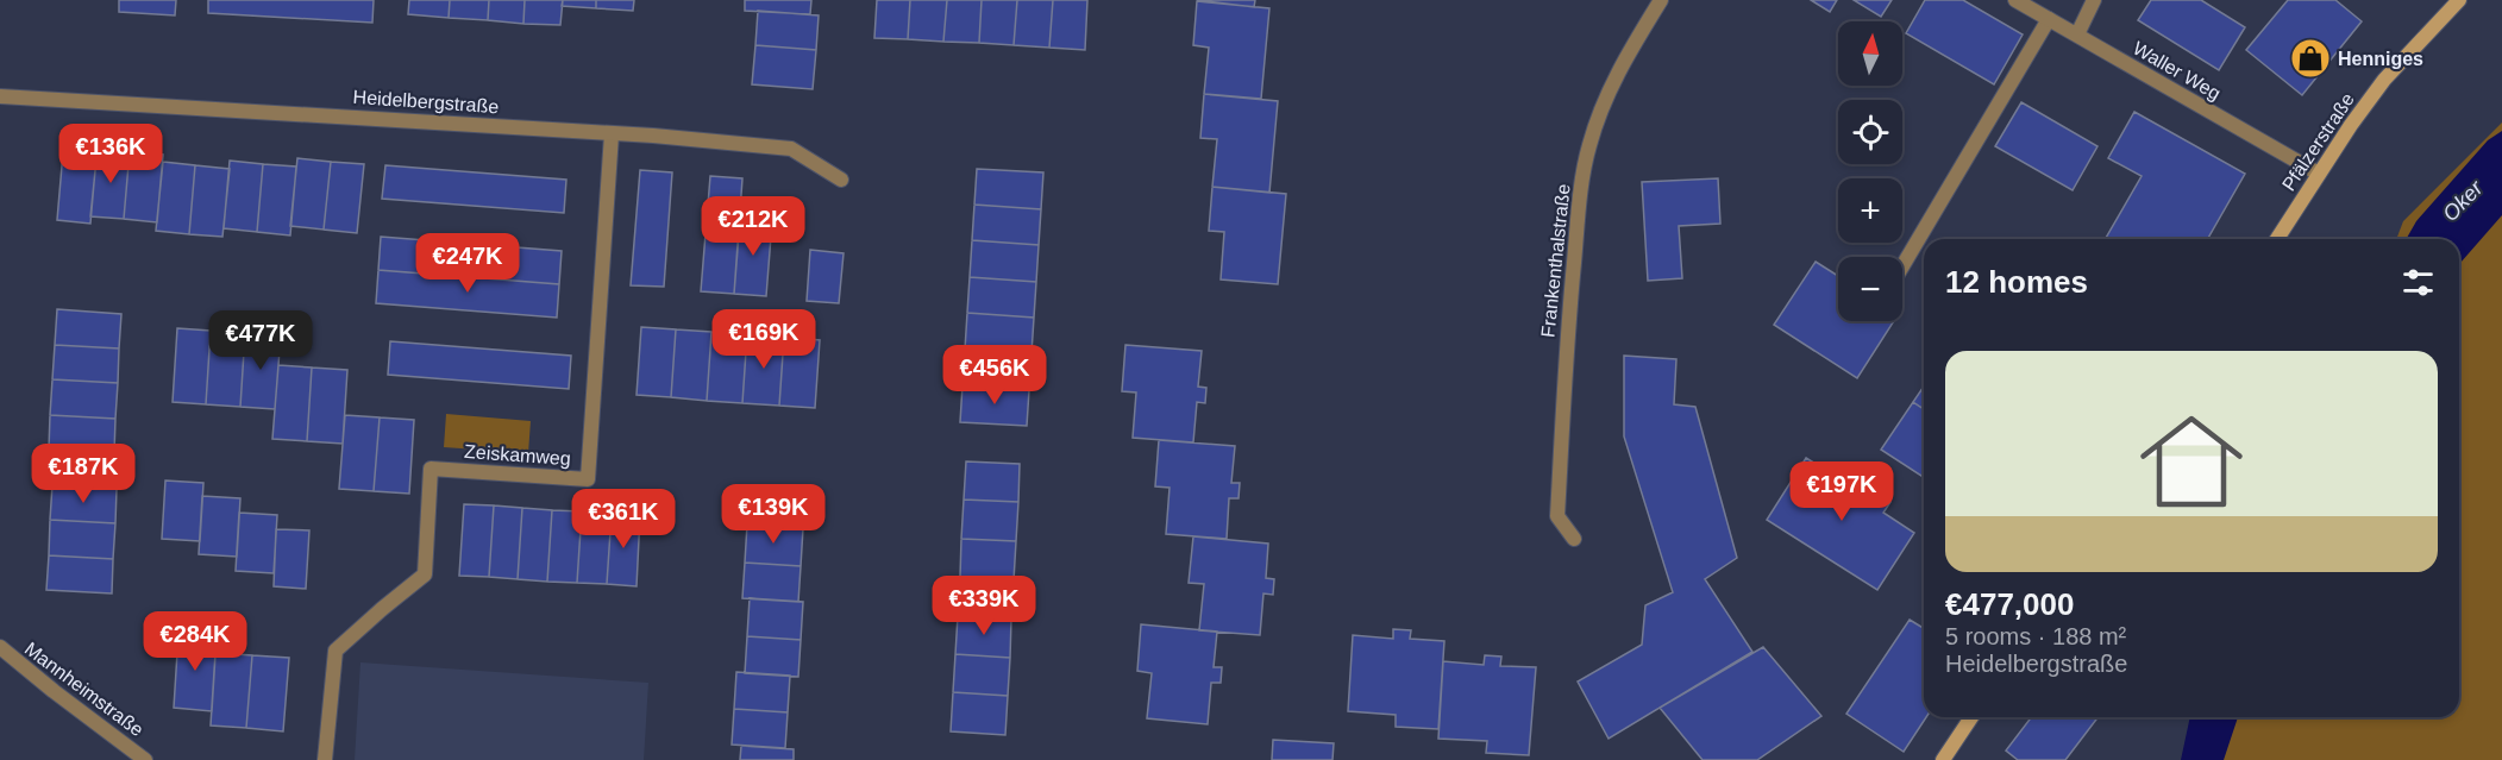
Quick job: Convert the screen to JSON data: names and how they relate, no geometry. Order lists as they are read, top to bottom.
{
  "streets": {
    "street": [
      "Waller Weg",
      "Heidelbergstraße",
      "Pfälzerstraße",
      "Frankenthalstraße",
      "Zeiskamweg",
      "Mannheimstraße"
    ]
  },
  "crossings": [
    ["Waller Weg", "Pfälzerstraße"],
    ["Heidelbergstraße", "Zeiskamweg"]
  ],
  "water": ["Oker"],
  "places": {
    "shop": ["Henniges"]
  },
  "north": "top",
  "page": {
    "map_buttons": ["+", "−"],
    "price": [
      "€136K",
      "€212K",
      "€247K",
      "€169K",
      "€477K",
      "€456K",
      "€187K",
      "€197K",
      "€139K",
      "€361K",
      "€339K",
      "€284K"
    ],
    "heading": "12 homes",
    "list": [
      {
        "name": "€477,000",
        "note": "5 rooms · 188 m² · Heidelbergstraße"
      }
    ]
  }
}
